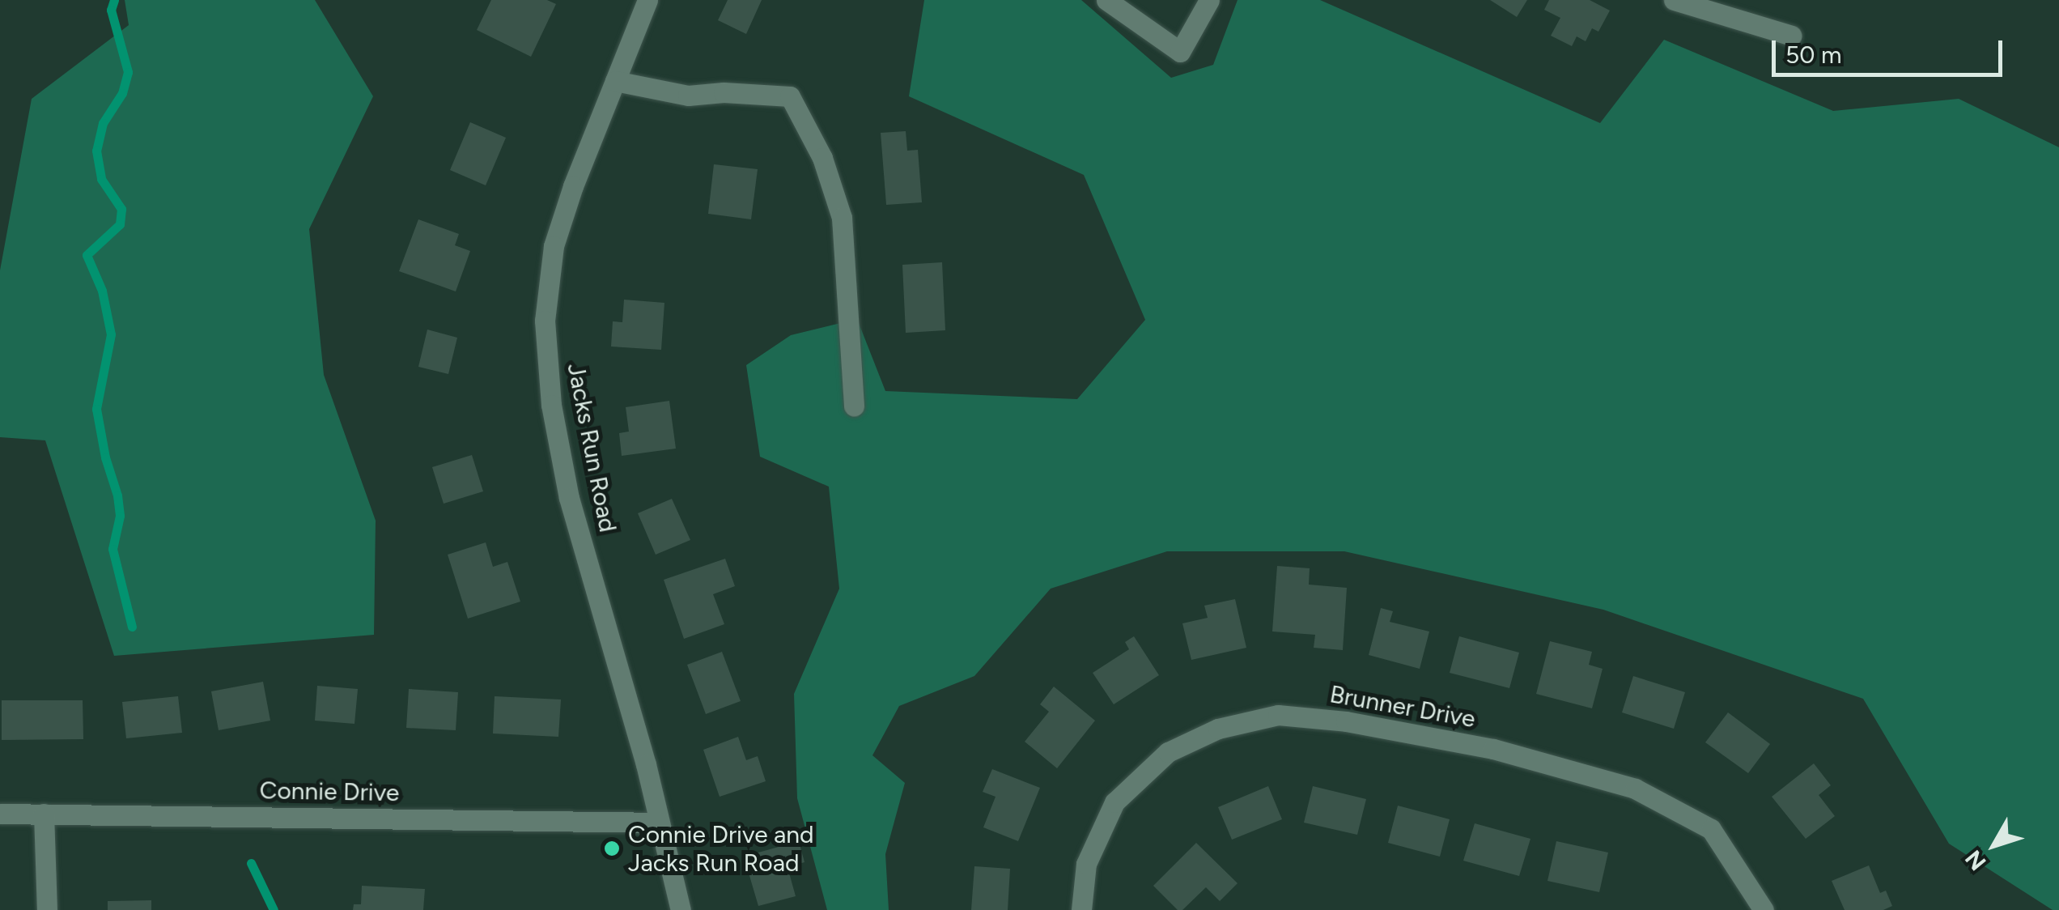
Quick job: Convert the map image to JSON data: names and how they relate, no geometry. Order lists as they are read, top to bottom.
{
  "streets": {
    "street": ["Jacks Run Road", "Brunner Drive", "Connie Drive"]
  },
  "crossings": [
    ["Jacks Run Road", "Connie Drive"]
  ],
  "places": ["Connie Drive and Jacks Run Road"],
  "scale_bar": "50 m",
  "north": "bottom left"
}
